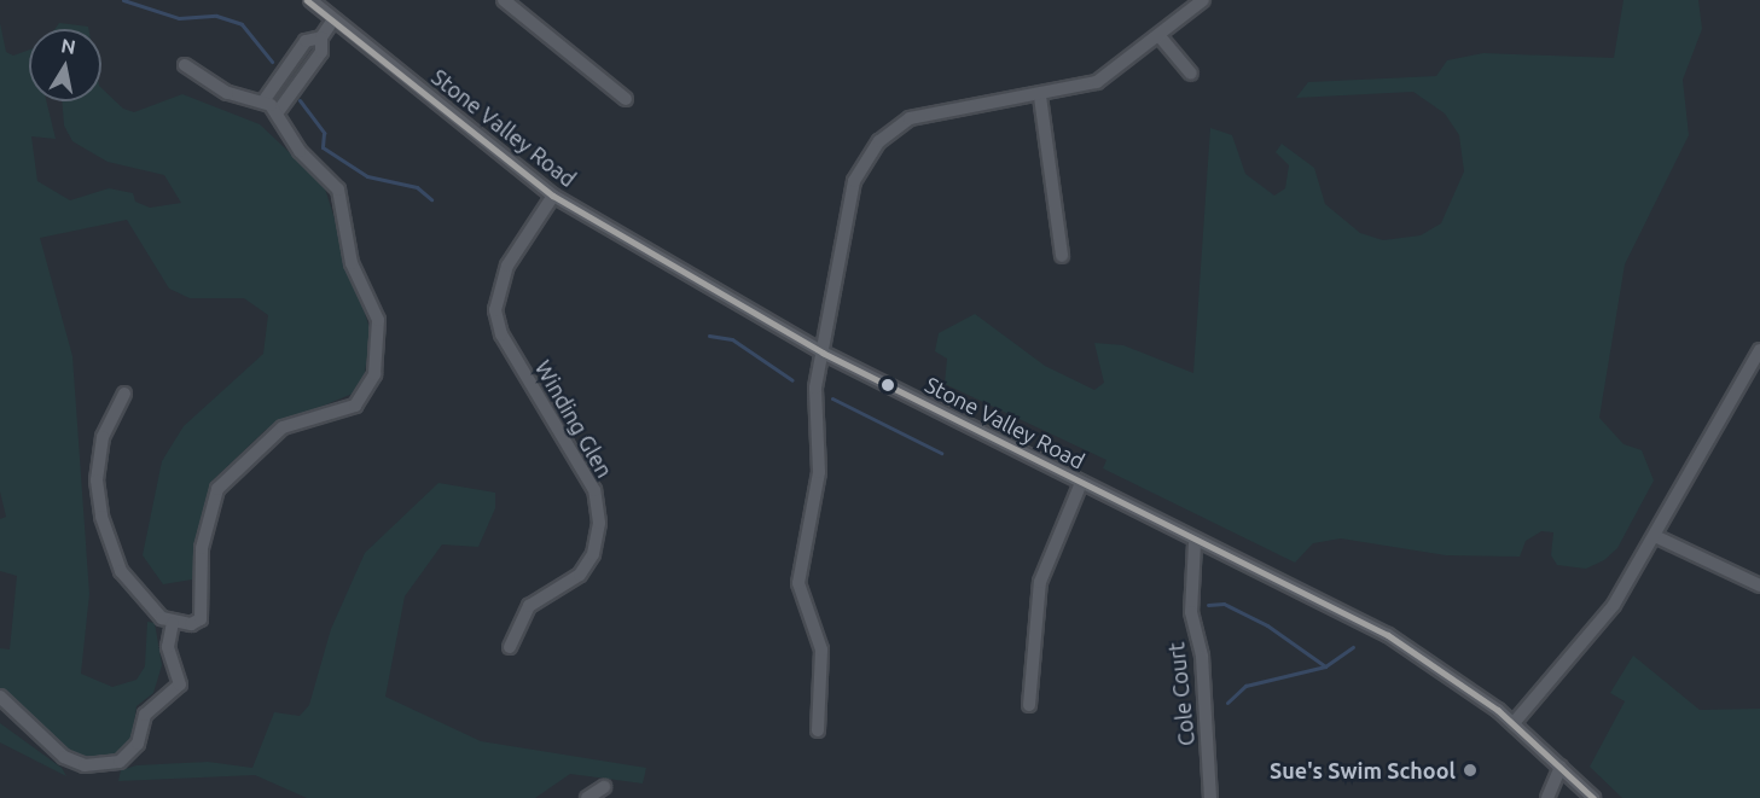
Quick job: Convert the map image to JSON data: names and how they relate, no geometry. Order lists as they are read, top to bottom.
{
  "streets": {
    "street": ["Stone Valley Road", "Winding Glen", "Cole Court"]
  },
  "crossings": [
    ["Stone Valley Road", "Winding Glen"],
    ["Stone Valley Road", "Cole Court"]
  ],
  "places": ["Sue's Swim School"],
  "north": "top"
}
